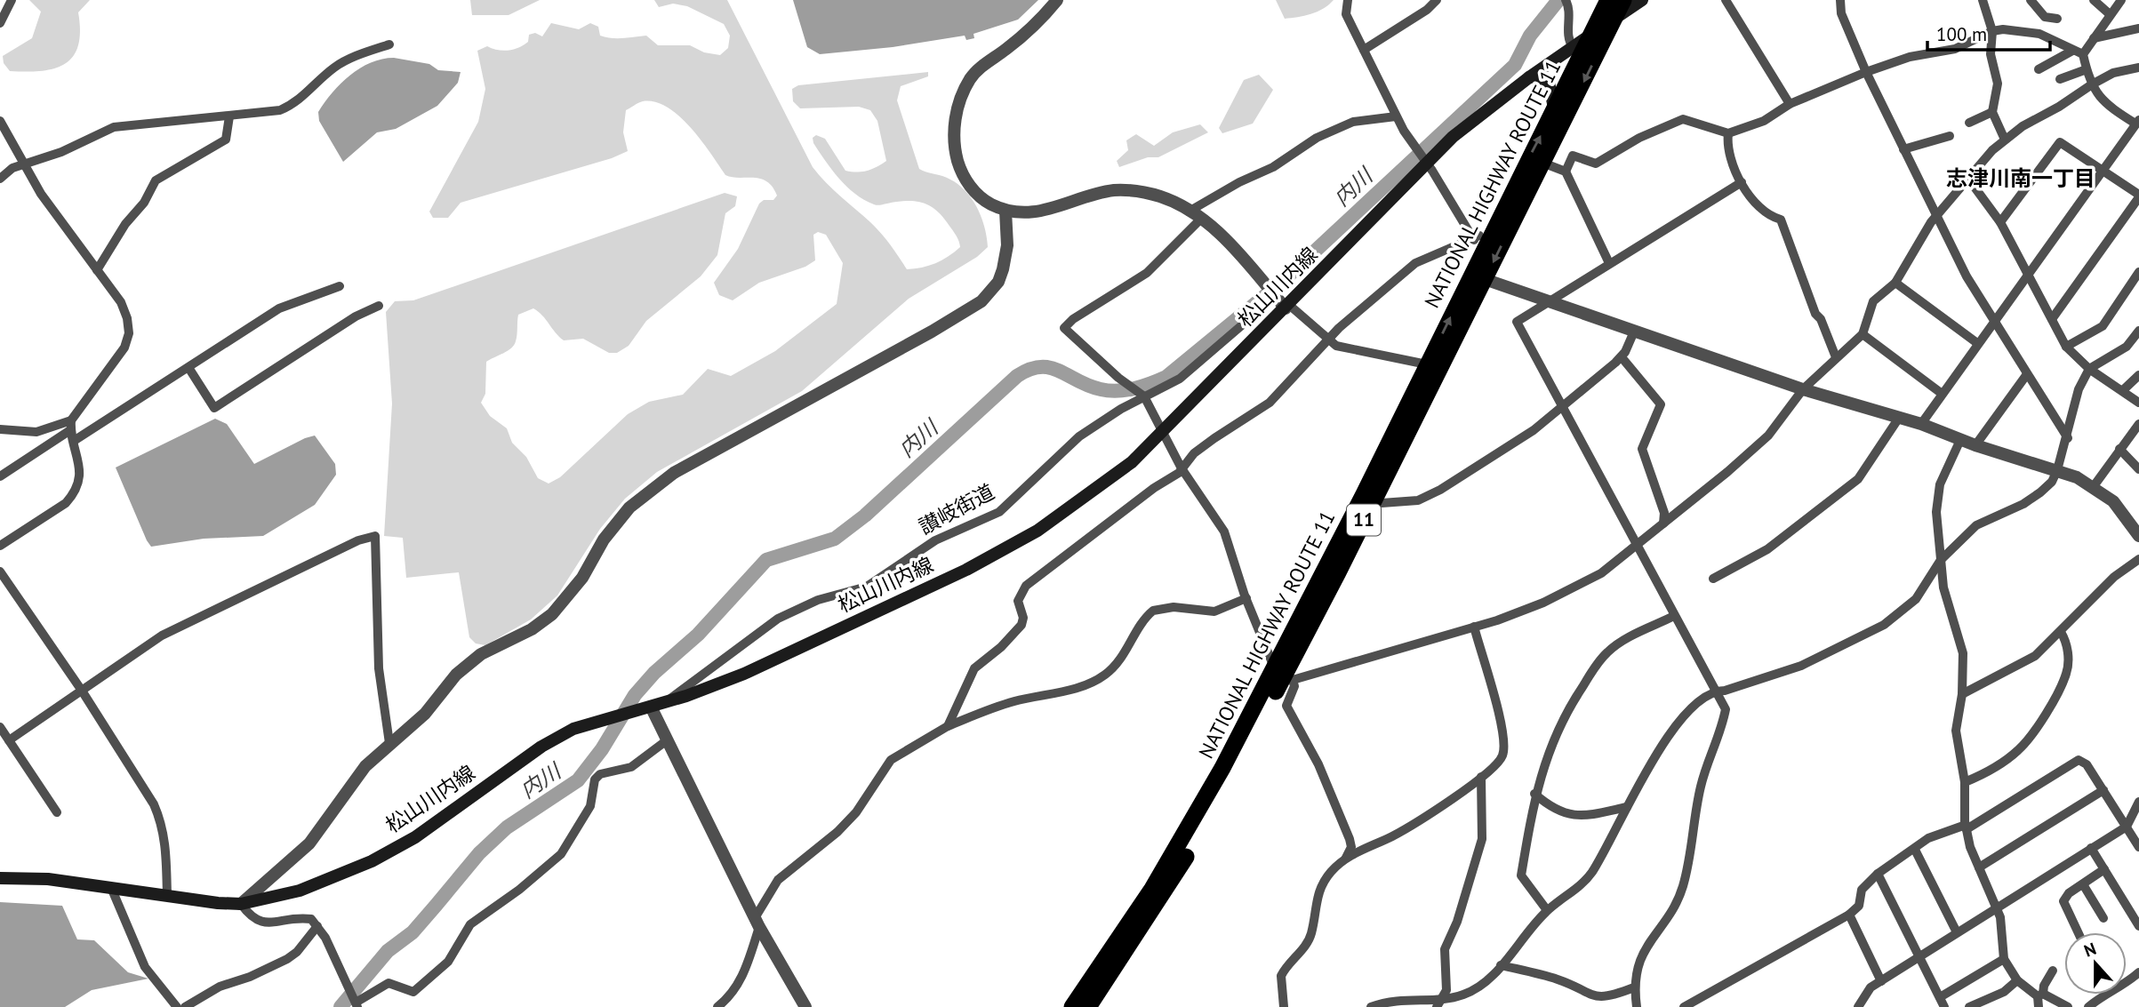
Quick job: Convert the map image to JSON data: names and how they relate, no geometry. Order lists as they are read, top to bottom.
{
  "streets": {
    "highway": ["NATIONAL HIGHWAY ROUTE 11", "11"],
    "main road": ["松山川内線"],
    "street": ["讃岐街道"]
  },
  "crossings": [
    ["NATIONAL HIGHWAY ROUTE 11", "松山川内線"],
    ["松山川内線", "讃岐街道"]
  ],
  "districts": ["志津川南一丁目"],
  "water": ["内川"],
  "scale_bar": "100 m",
  "north": "top"
}
